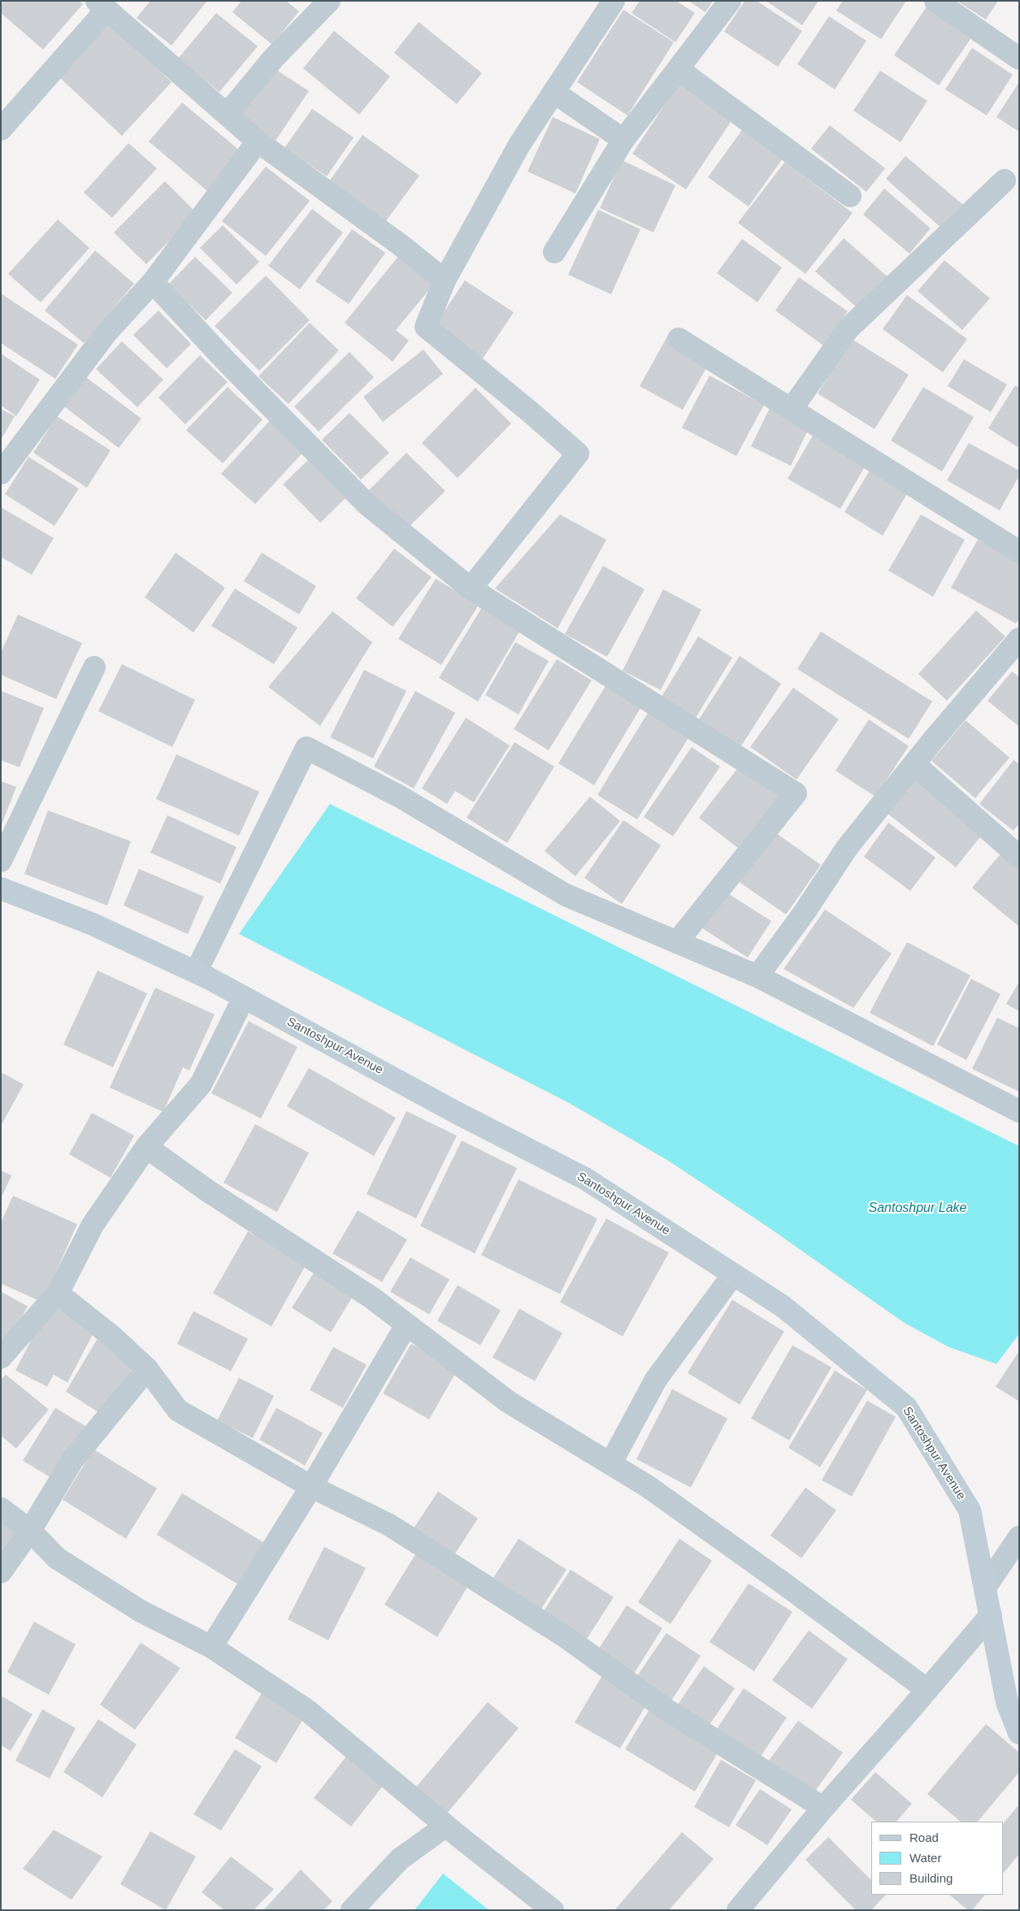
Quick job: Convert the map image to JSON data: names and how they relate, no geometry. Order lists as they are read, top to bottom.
{
  "streets": {
    "main road": ["Santoshpur Avenue"]
  },
  "water": ["Santoshpur Lake"],
  "legend": ["Road", "Water", "Building"]
}
